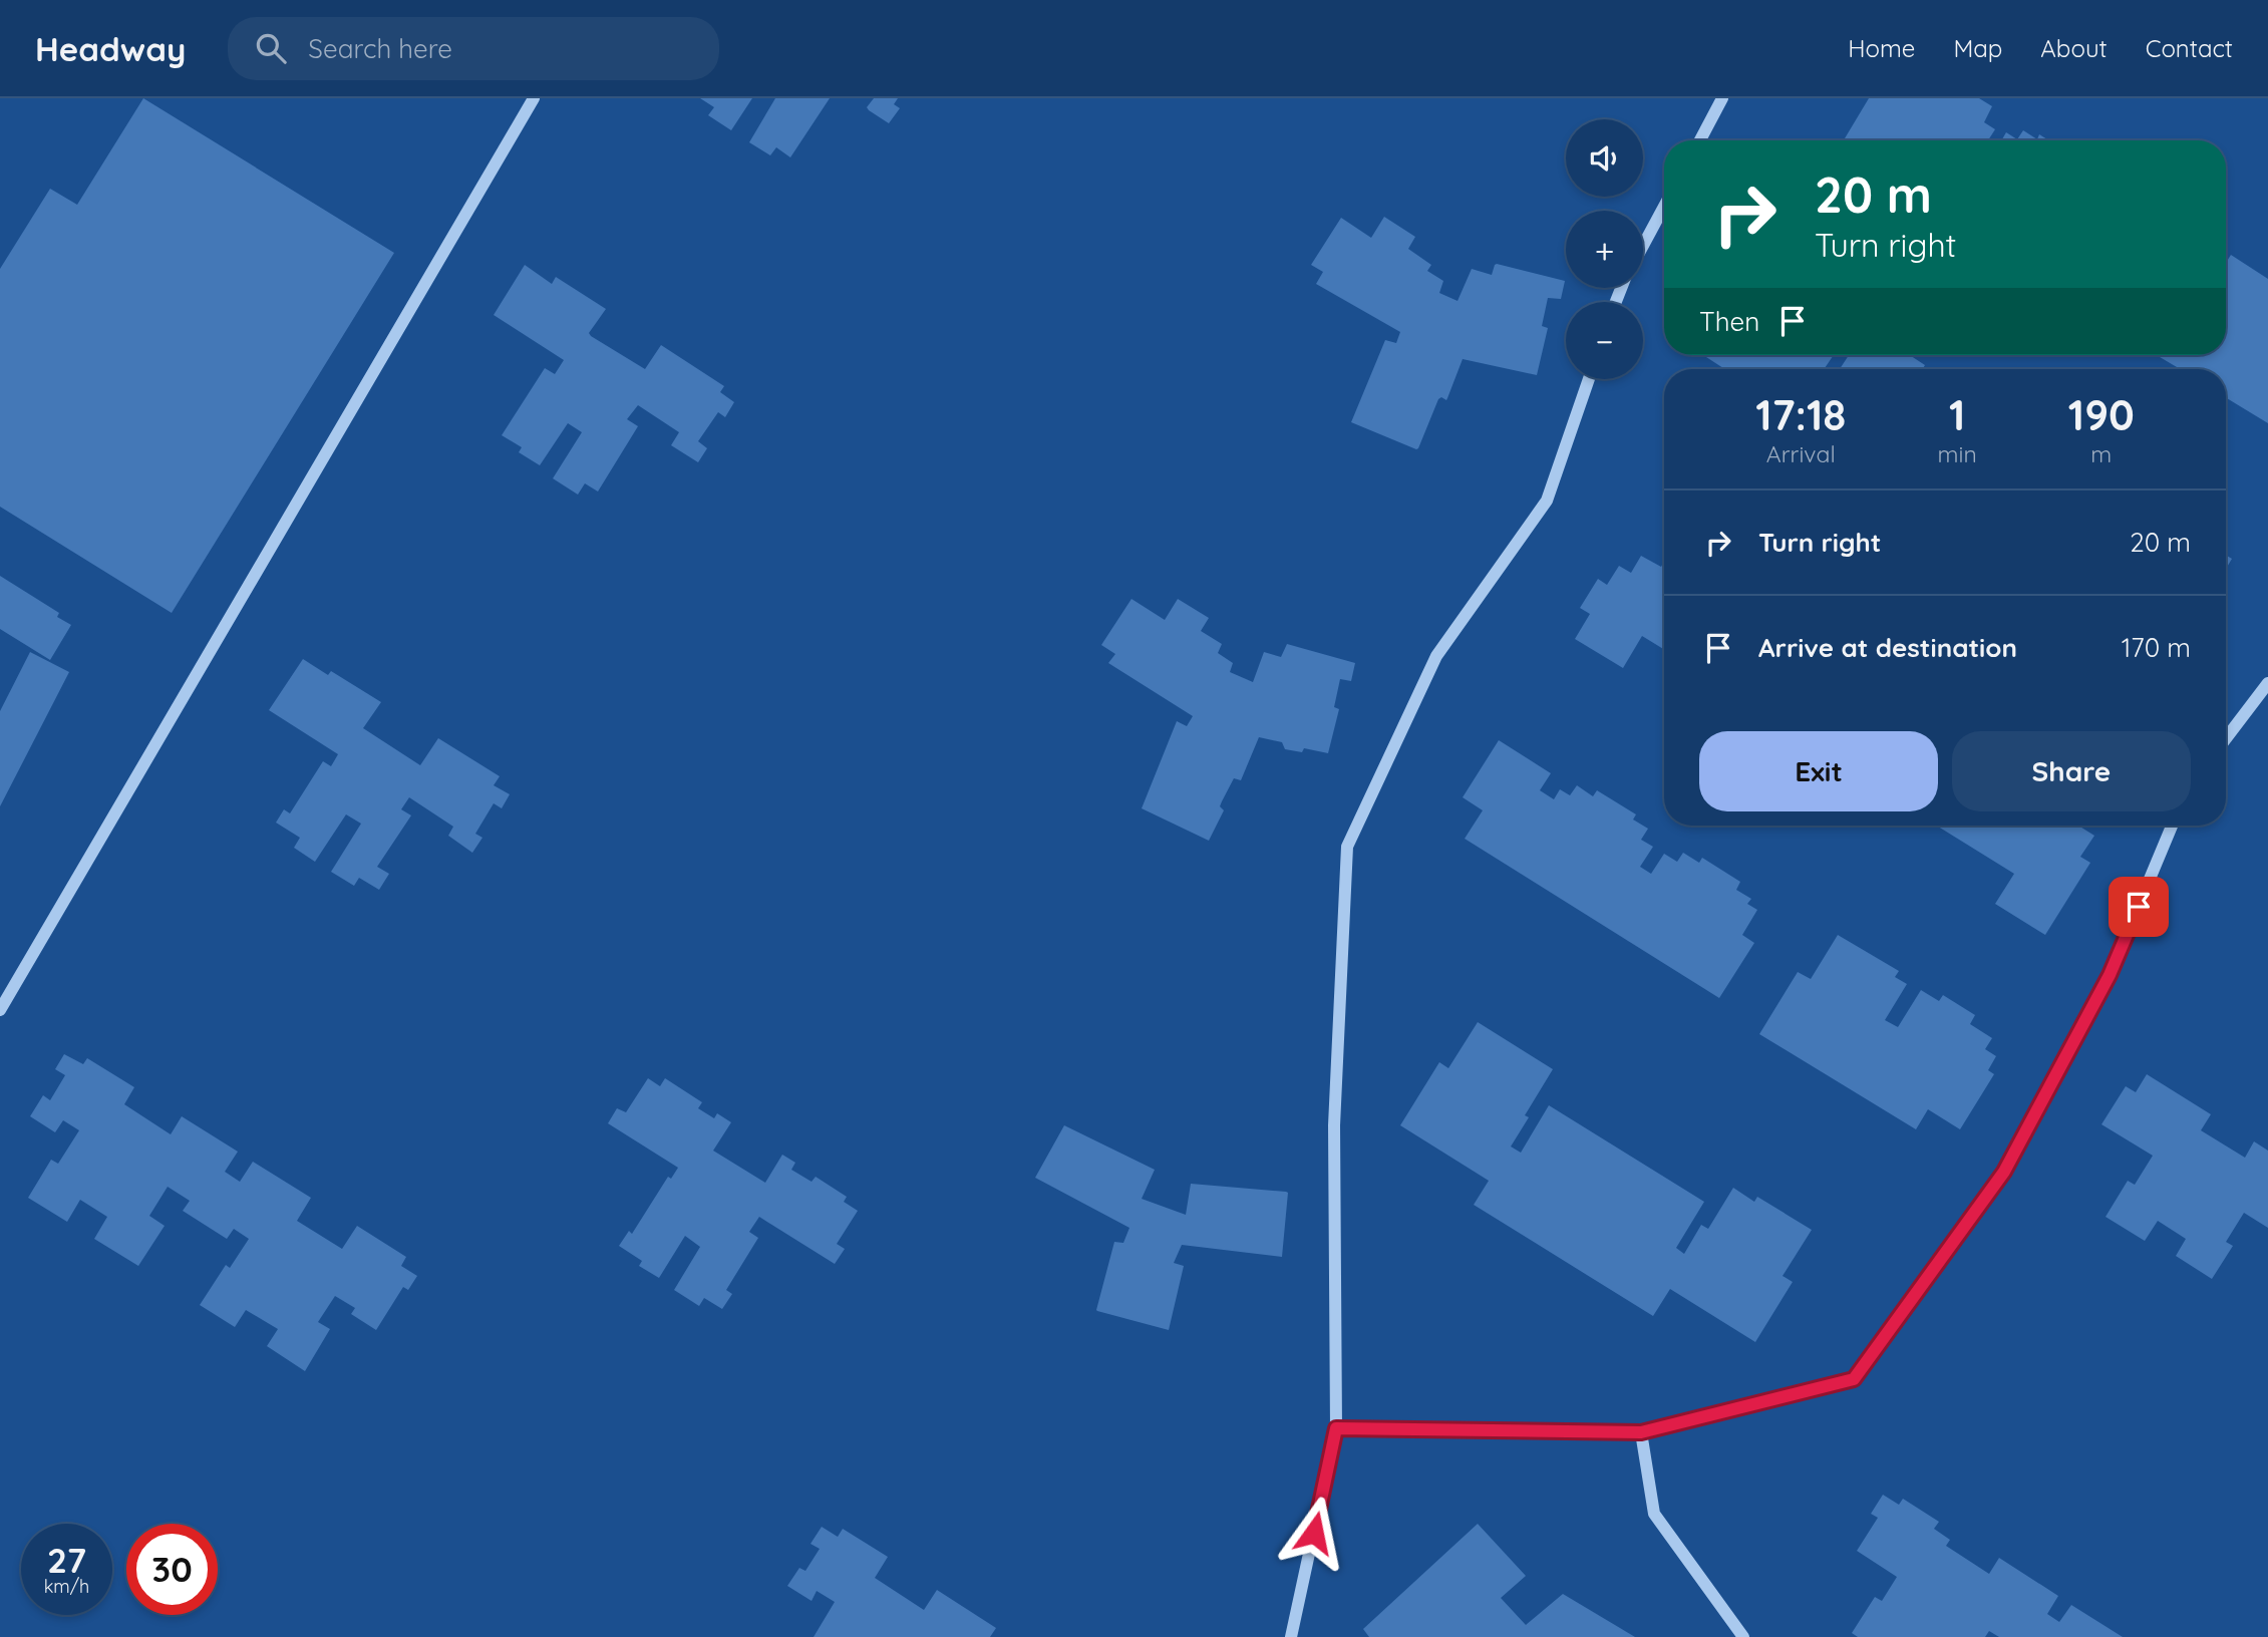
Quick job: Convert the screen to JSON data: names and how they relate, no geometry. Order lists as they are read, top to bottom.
{
  "page": {
    "header": "Headway",
    "search": "Search here",
    "nav": [
      "Home",
      "Map",
      "About",
      "Contact"
    ],
    "map_buttons": ["+", "−"],
    "turn": ["20 m", "Turn right"],
    "then": "Then",
    "eta": [
      "17:18",
      "Arrival",
      "1",
      "min",
      "190",
      "m"
    ],
    "list": [
      {
        "name": "Turn right",
        "value": "20 m"
      },
      {
        "name": "Arrive at destination",
        "value": "170 m"
      }
    ],
    "buttons": ["Exit", "Share"],
    "speed": "27 km/h",
    "limit": "30"
  }
}
